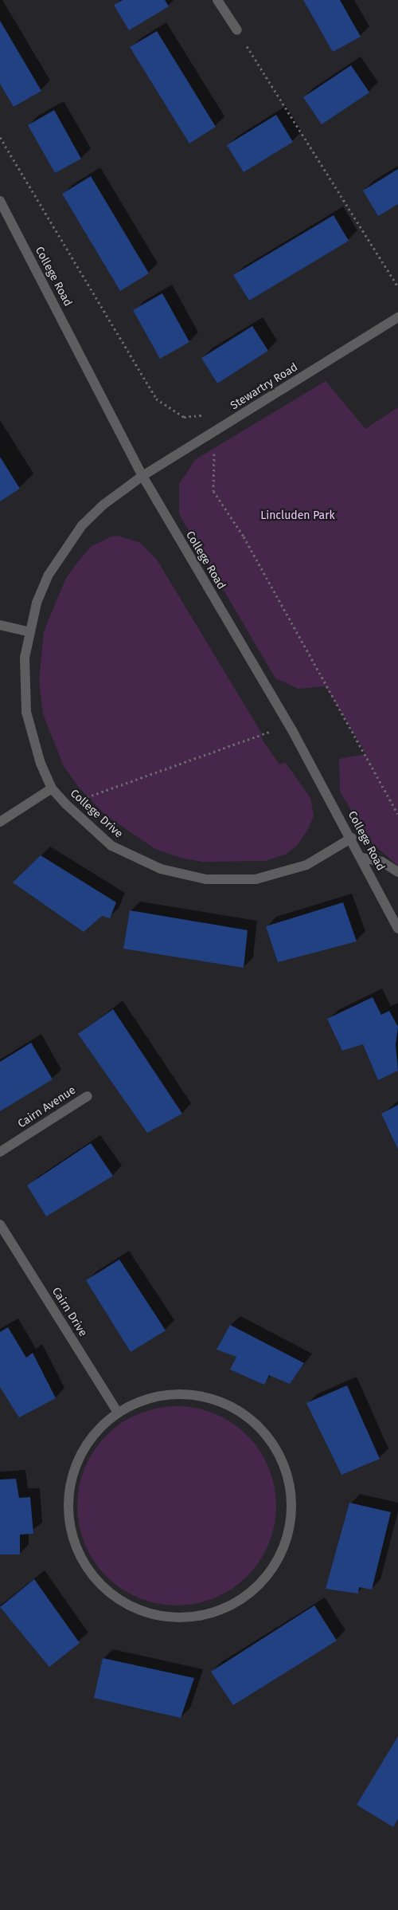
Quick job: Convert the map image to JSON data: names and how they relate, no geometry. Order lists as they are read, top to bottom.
{
  "streets": {
    "street": [
      "College Road",
      "Stewartry Road",
      "College Drive",
      "Cairn Avenue",
      "Cairn Drive"
    ]
  },
  "crossings": [
    ["College Road", "Stewartry Road"],
    ["College Road", "College Drive"],
    ["Stewartry Road", "College Drive"]
  ],
  "parks": ["Lincluden Park"]
}
